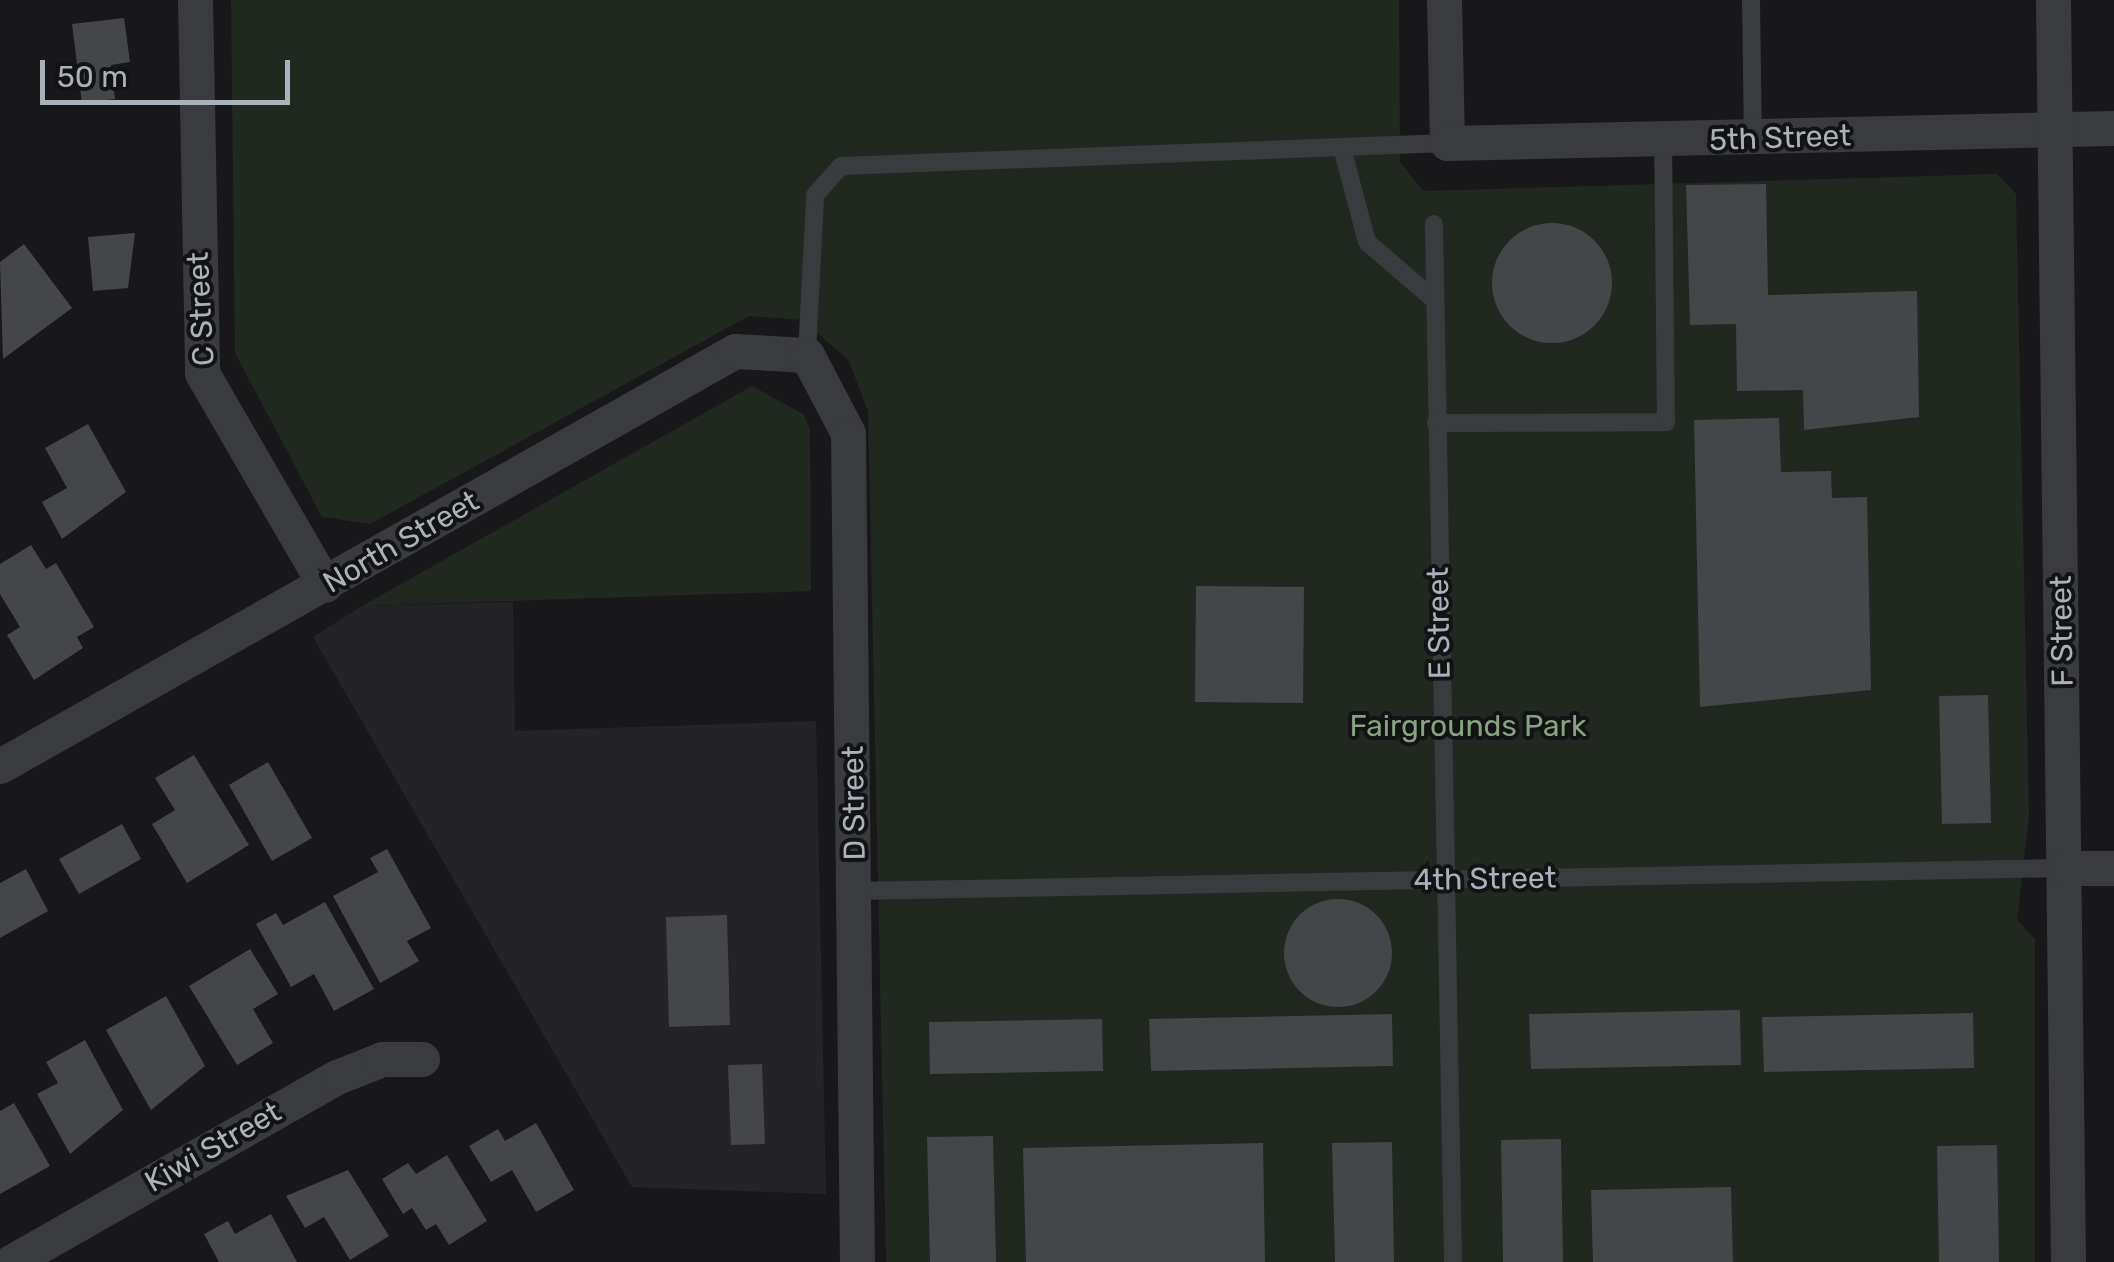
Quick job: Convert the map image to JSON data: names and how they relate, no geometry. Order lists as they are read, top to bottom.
{
  "streets": {
    "street": [
      "5th Street",
      "C Street",
      "North Street",
      "F Street",
      "D Street",
      "4th Street",
      "Kiwi Street"
    ],
    "lane": ["E Street"]
  },
  "crossings": [
    ["5th Street", "F Street"],
    ["C Street", "North Street"],
    ["North Street", "D Street"],
    ["E Street", "4th Street"],
    ["F Street", "4th Street"],
    ["D Street", "4th Street"]
  ],
  "parks": ["Fairgrounds Park"],
  "scale_bar": "50 m"
}
